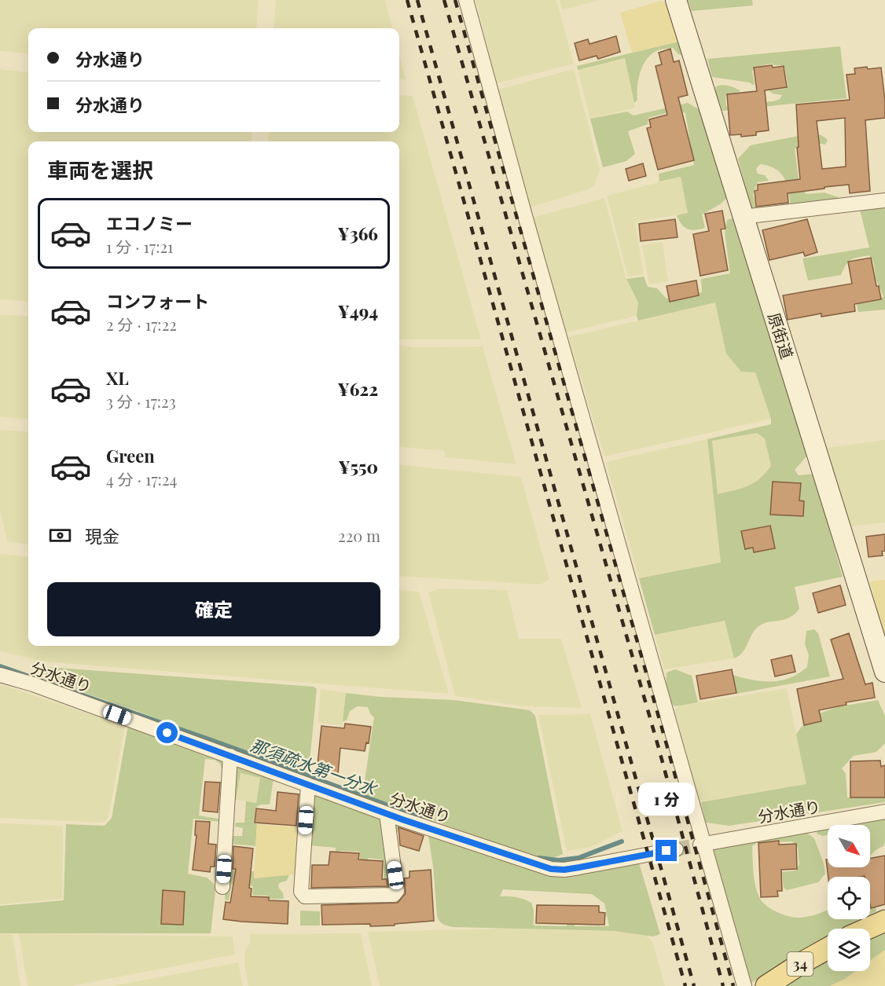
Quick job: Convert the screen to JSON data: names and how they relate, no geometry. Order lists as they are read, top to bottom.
{
  "streets": {
    "main road": ["34"],
    "street": ["原街道", "分水通り"]
  },
  "water": ["那須疏水第一分水"],
  "north": "bottom right",
  "page": {
    "banner": ["分水通り", "分水通り"],
    "heading": "車両を選択",
    "list": [
      {
        "name": "エコノミー",
        "note": "1 分 · 17:21",
        "value": "¥366"
      },
      {
        "name": "コンフォート",
        "note": "2 分 · 17:22",
        "value": "¥494"
      },
      {
        "name": "XL",
        "note": "3 分 · 17:23",
        "value": "¥622"
      },
      {
        "name": "Green",
        "note": "4 分 · 17:24",
        "value": "¥550"
      }
    ],
    "pay": ["現金", "220 m"],
    "buttons": "確定",
    "bubble": "1 分"
  }
}
